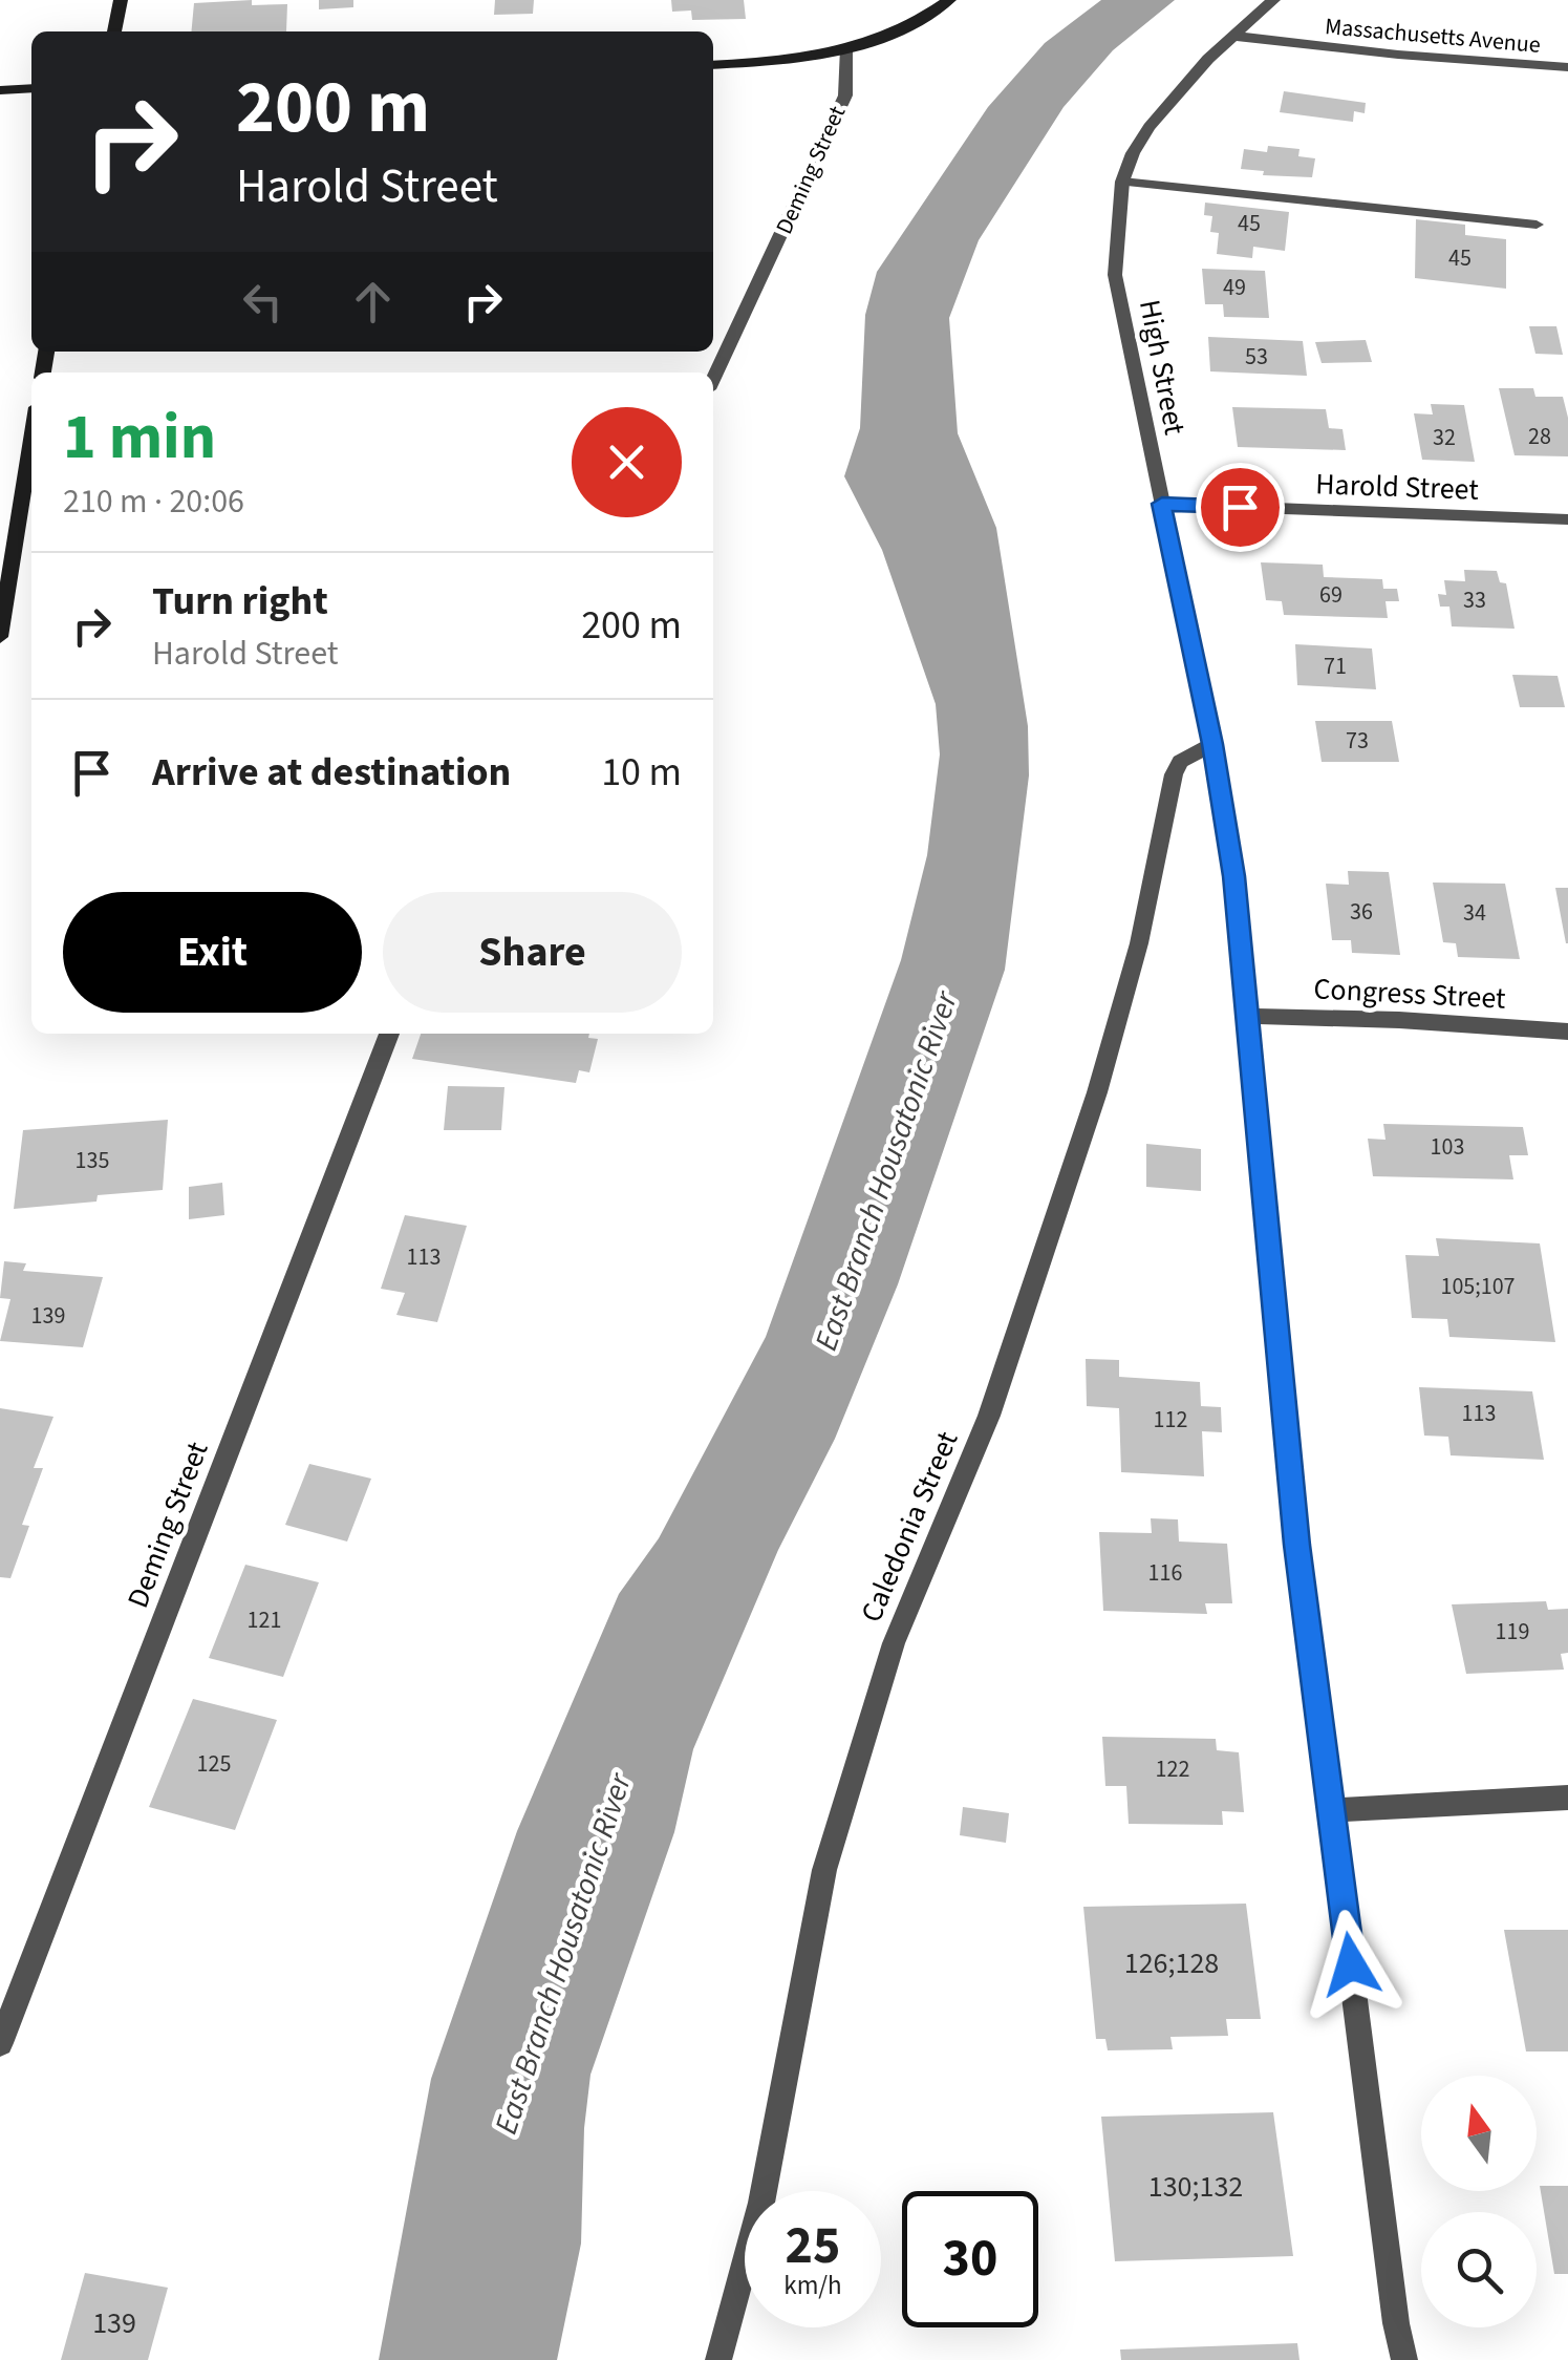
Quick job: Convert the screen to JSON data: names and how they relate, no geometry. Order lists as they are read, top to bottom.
{
  "streets": {
    "street": [
      "Massachusetts Avenue",
      "Deming Street",
      "High Street",
      "Harold Street",
      "Congress Street",
      "Caledonia Street"
    ]
  },
  "crossings": [
    ["Massachusetts Avenue", "High Street"],
    ["High Street", "Harold Street"],
    ["High Street", "Congress Street"],
    ["High Street", "Caledonia Street"]
  ],
  "water": ["East Branch Housatonic River"],
  "house_numbers": [
    "45",
    "45",
    "49",
    "53",
    "28",
    "32",
    "69",
    "33",
    "71",
    "73",
    "36",
    "34",
    "103",
    "135",
    "113",
    "105;107",
    "139",
    "113",
    "112",
    "116",
    "121",
    "119",
    "125",
    "122",
    "126;128",
    "130;132",
    "139"
  ],
  "north": "top",
  "page": {
    "turn": ["200 m", "Harold Street"],
    "heading": ["1 min", "210 m · 20:06"],
    "list": [
      {
        "name": "Turn right",
        "note": "Harold Street",
        "value": "200 m"
      },
      {
        "name": "Arrive at destination",
        "value": "10 m"
      }
    ],
    "buttons": ["Exit", "Share"],
    "speed": "25 km/h",
    "limit": "30"
  }
}
